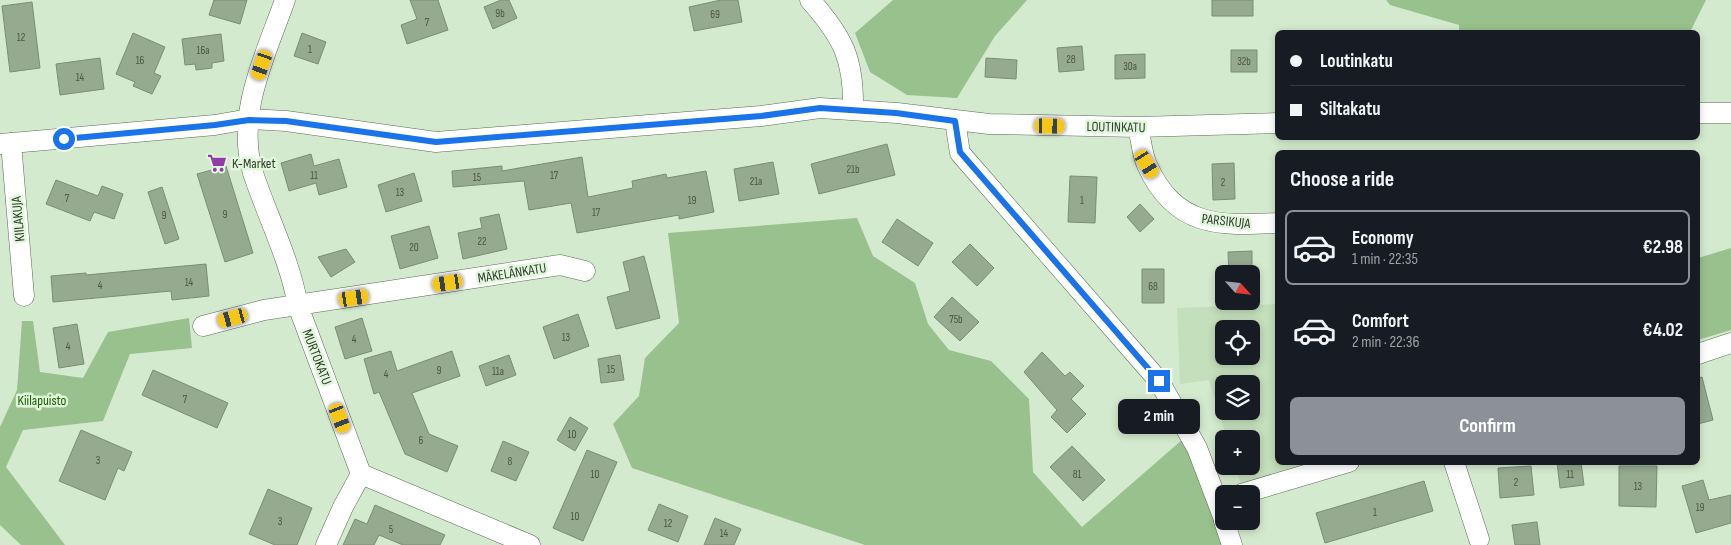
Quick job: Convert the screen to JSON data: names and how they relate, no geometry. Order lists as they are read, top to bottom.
{
  "streets": {
    "street": [
      "LOUTINKATU",
      "KIILAKUJA",
      "PARSIKUJA",
      "MÄKELÄNKATU",
      "MURTOKATU"
    ]
  },
  "crossings": [
    ["LOUTINKATU", "KIILAKUJA"],
    ["LOUTINKATU", "PARSIKUJA"],
    ["LOUTINKATU", "MURTOKATU"],
    ["MÄKELÄNKATU", "MURTOKATU"]
  ],
  "parks": ["Kiilapuisto"],
  "places": {
    "supermarket": ["K-Market"]
  },
  "house_numbers": [
    "9b",
    "69",
    "7",
    "12",
    "1",
    "16a",
    "28",
    "16",
    "32b",
    "30a",
    "14",
    "21b",
    "11",
    "17",
    "15",
    "21a",
    "2",
    "13",
    "7",
    "19",
    "1",
    "17",
    "9",
    "9",
    "22",
    "20",
    "14",
    "4",
    "68",
    "75b",
    "13",
    "4",
    "4",
    "15",
    "9",
    "11a",
    "4",
    "7",
    "10",
    "6",
    "3",
    "8",
    "10",
    "81",
    "11",
    "2",
    "13",
    "19",
    "1",
    "10",
    "3",
    "12",
    "5",
    "14"
  ],
  "north": "bottom right",
  "page": {
    "banner": ["Loutinkatu", "Siltakatu"],
    "heading": "Choose a ride",
    "list": [
      {
        "name": "Economy",
        "note": "1 min · 22:35",
        "value": "€2.98"
      },
      {
        "name": "Comfort",
        "note": "2 min · 22:36",
        "value": "€4.02"
      }
    ],
    "map_buttons": ["+", "−"],
    "buttons": "Confirm",
    "bubble": "2 min"
  }
}
